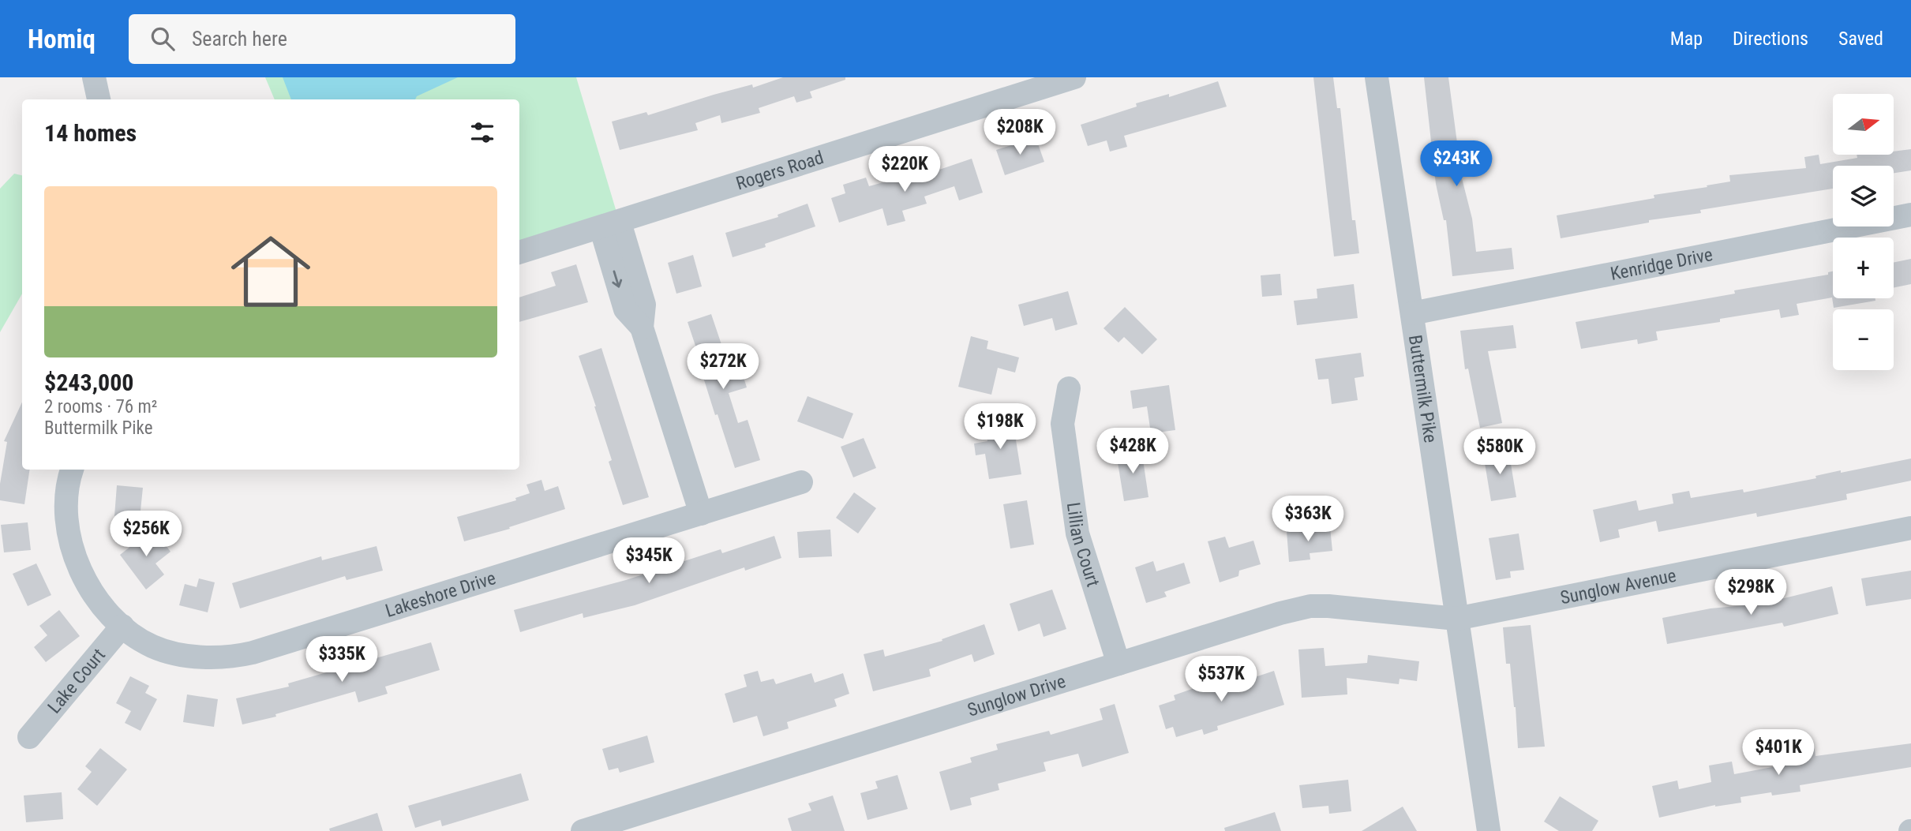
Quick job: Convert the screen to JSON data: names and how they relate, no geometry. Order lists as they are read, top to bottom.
{
  "streets": {
    "street": [
      "Rogers Road",
      "Kenridge Drive",
      "Buttermilk Pike",
      "Lillian Court",
      "Sunglow Avenue",
      "Lakeshore Drive",
      "Lake Court",
      "Sunglow Drive"
    ]
  },
  "crossings": [
    ["Kenridge Drive", "Buttermilk Pike"],
    ["Buttermilk Pike", "Sunglow Avenue"],
    ["Buttermilk Pike", "Sunglow Drive"],
    ["Lillian Court", "Sunglow Drive"],
    ["Sunglow Avenue", "Sunglow Drive"],
    ["Lakeshore Drive", "Lake Court"]
  ],
  "north": "right",
  "page": {
    "header": "Homiq",
    "search": "Search here",
    "nav": ["Map", "Directions", "Saved"],
    "map_buttons": ["+", "−"],
    "heading": "14 homes",
    "price": [
      "$208K",
      "$243K",
      "$220K",
      "$272K",
      "$198K",
      "$428K",
      "$580K",
      "$363K",
      "$256K",
      "$345K",
      "$298K",
      "$335K",
      "$537K",
      "$401K"
    ],
    "list": [
      {
        "name": "$243,000",
        "note": "2 rooms · 76 m² · Buttermilk Pike"
      }
    ]
  }
}
